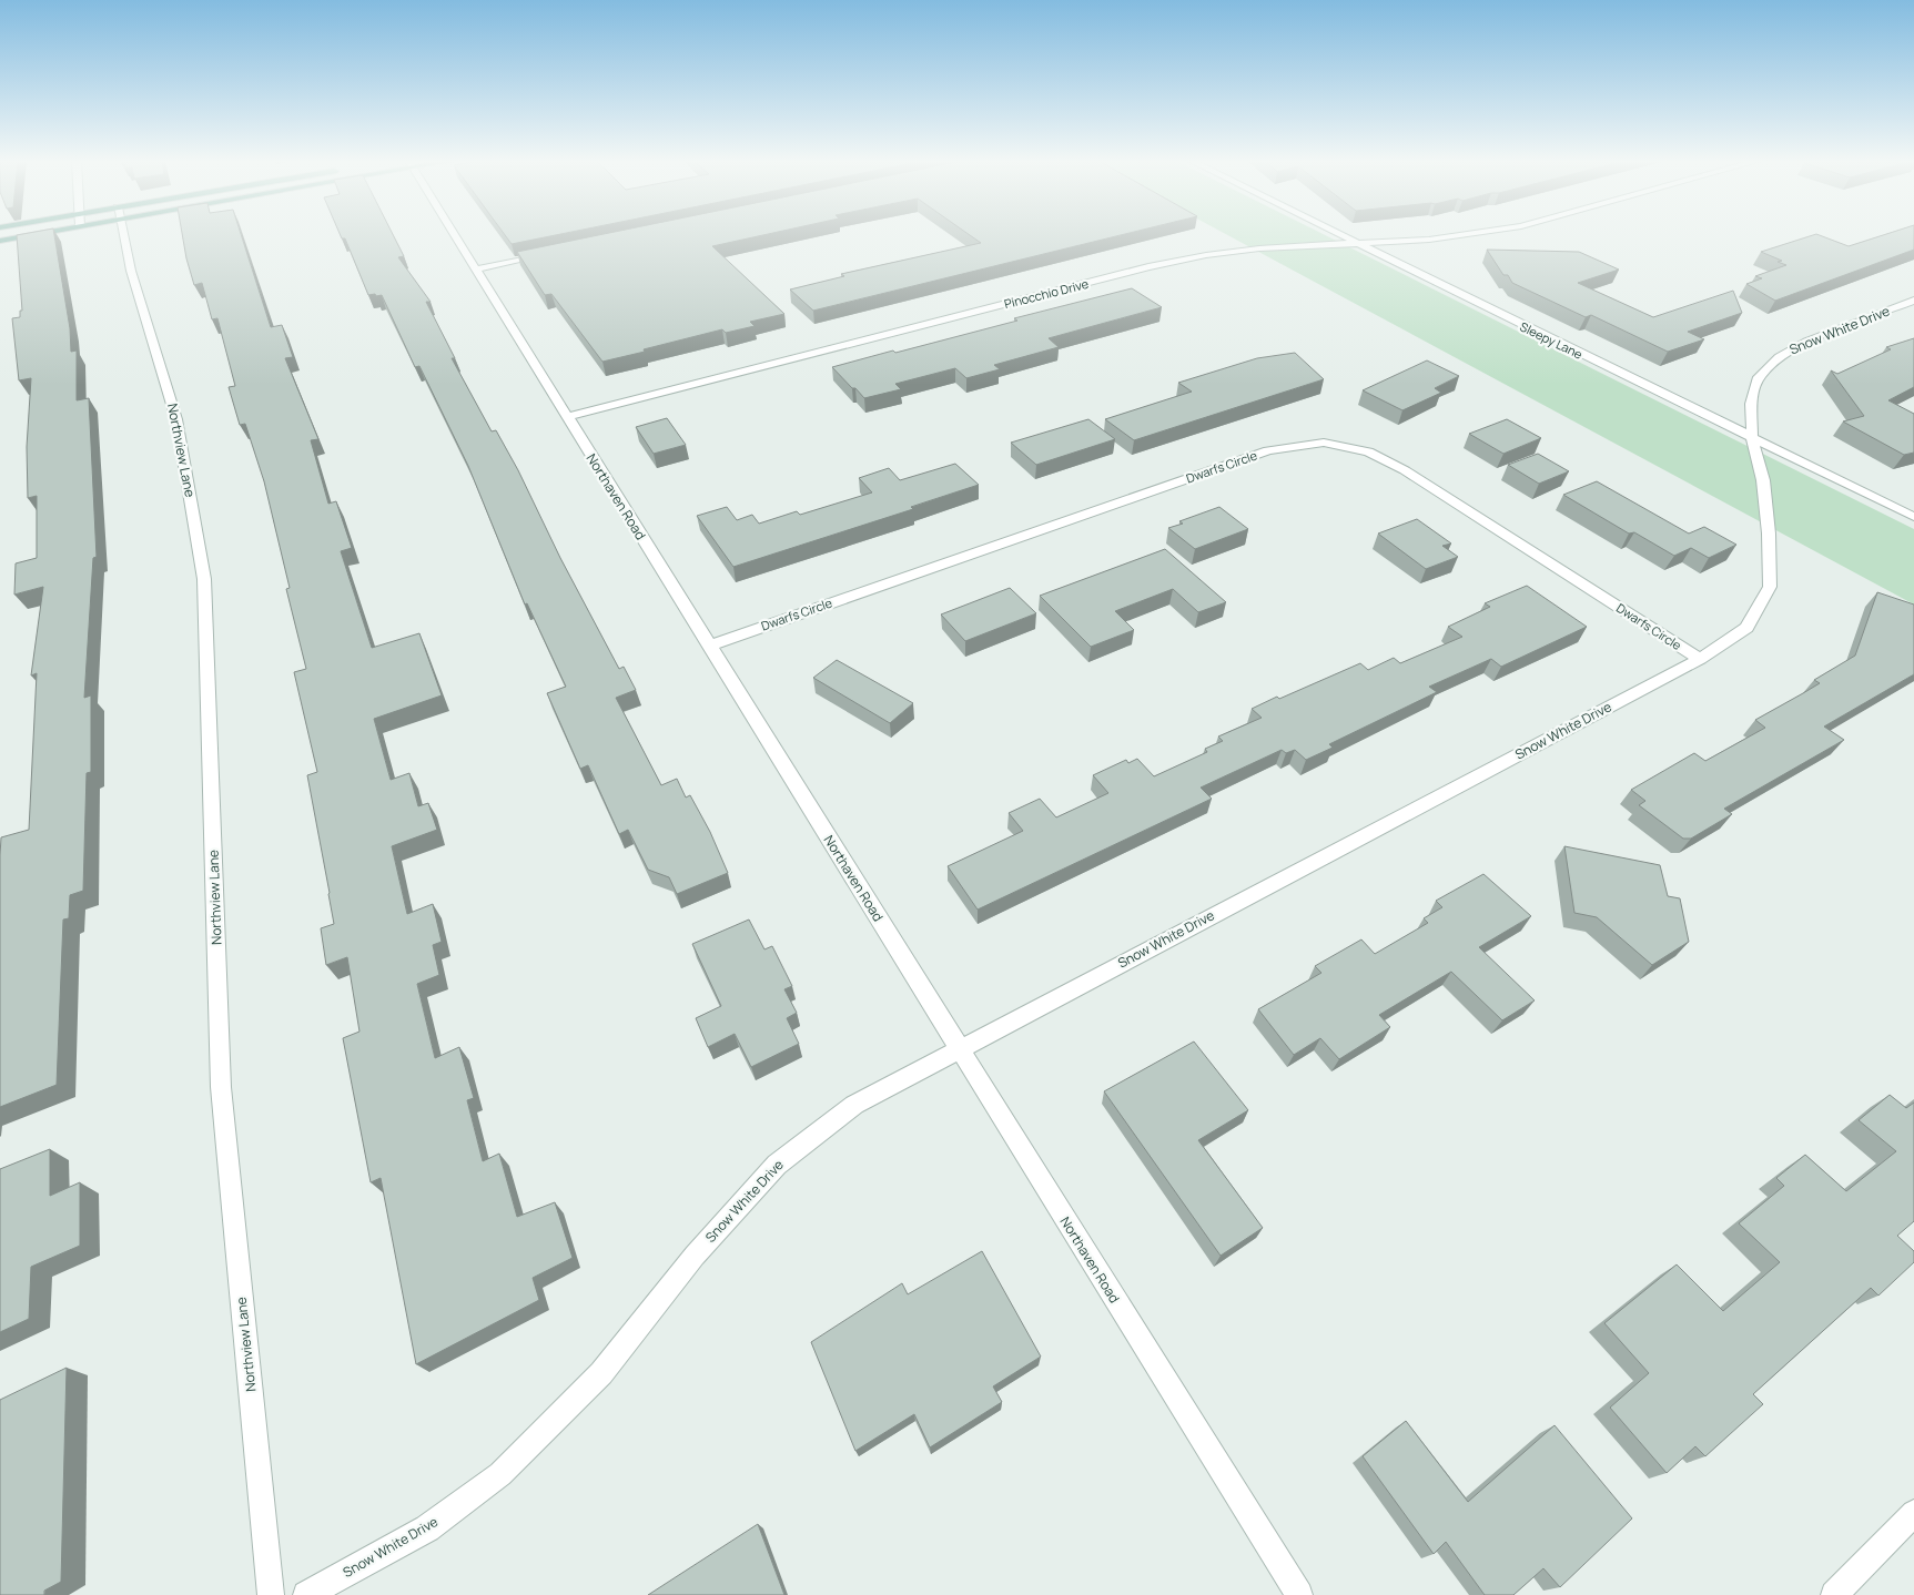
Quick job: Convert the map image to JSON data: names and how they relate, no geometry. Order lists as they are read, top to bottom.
{
  "streets": {
    "street": [
      "Pinocchio Drive",
      "Snow White Drive",
      "Sleepy Lane",
      "Northview Lane",
      "Dwarfs Circle",
      "Northaven Road"
    ]
  },
  "crossings": [
    ["Pinocchio Drive", "Sleepy Lane"],
    ["Pinocchio Drive", "Northaven Road"],
    ["Snow White Drive", "Sleepy Lane"],
    ["Snow White Drive", "Dwarfs Circle"],
    ["Snow White Drive", "Northaven Road"],
    ["Dwarfs Circle", "Northaven Road"]
  ]
}
